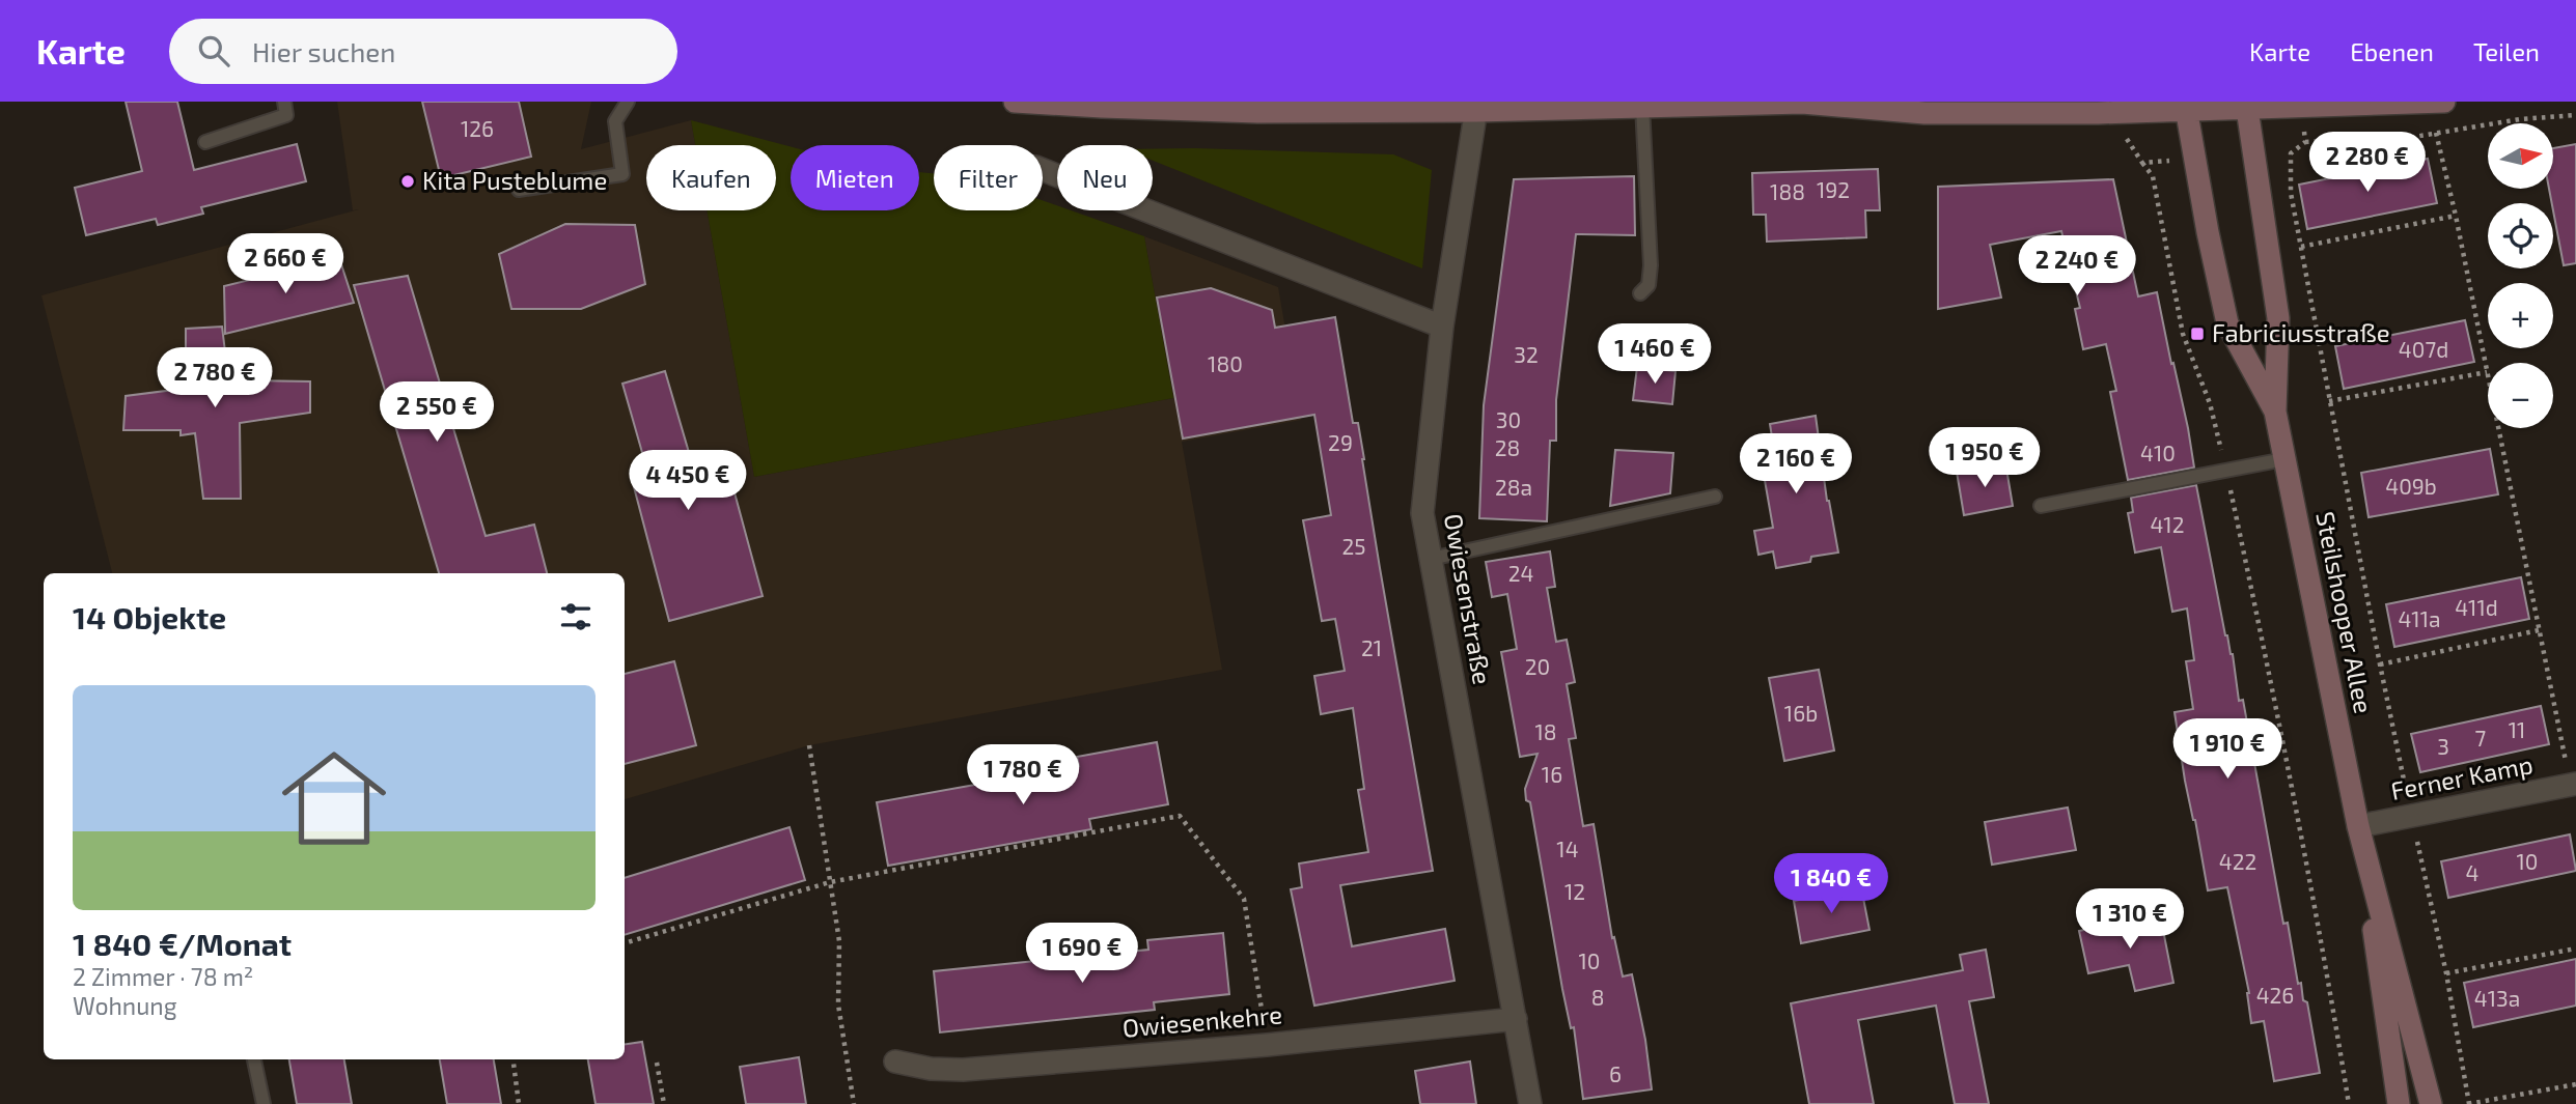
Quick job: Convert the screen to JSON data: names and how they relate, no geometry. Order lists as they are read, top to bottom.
{
  "streets": {
    "main road": ["Steilshooper Allee"],
    "street": ["Owiesenstraße", "Ferner Kamp", "Owiesenkehre"]
  },
  "crossings": [
    ["Owiesenstraße", "Owiesenkehre"],
    ["Steilshooper Allee", "Ferner Kamp"]
  ],
  "places": {
    "other": ["Kita Pusteblume"],
    "transit": ["Fabriciusstraße"]
  },
  "house_numbers": [
    "126",
    "192",
    "188",
    "407d",
    "32",
    "180",
    "30",
    "29",
    "28",
    "410",
    "409b",
    "28a",
    "412",
    "25",
    "24",
    "411d",
    "411a",
    "21",
    "20",
    "16b",
    "11",
    "18",
    "7",
    "3",
    "16",
    "14",
    "422",
    "10",
    "4",
    "12",
    "10",
    "426",
    "8",
    "413a",
    "6"
  ],
  "north": "right",
  "page": {
    "header": "Karte",
    "search": "Hier suchen",
    "nav": ["Karte", "Ebenen", "Teilen"],
    "map_buttons": ["+", "−"],
    "price": [
      "2 280 €",
      "2 660 €",
      "2 240 €",
      "1 460 €",
      "2 780 €",
      "2 550 €",
      "1 950 €",
      "2 160 €",
      "4 450 €",
      "1 910 €",
      "1 780 €",
      "1 840 €",
      "1 310 €",
      "1 690 €"
    ],
    "chip": [
      "Kaufen",
      "Mieten",
      "Filter",
      "Neu"
    ],
    "heading": "14 Objekte",
    "list": [
      {
        "name": "1 840 €/Monat",
        "note": "2 Zimmer · 78 m² · Wohnung"
      }
    ]
  }
}
